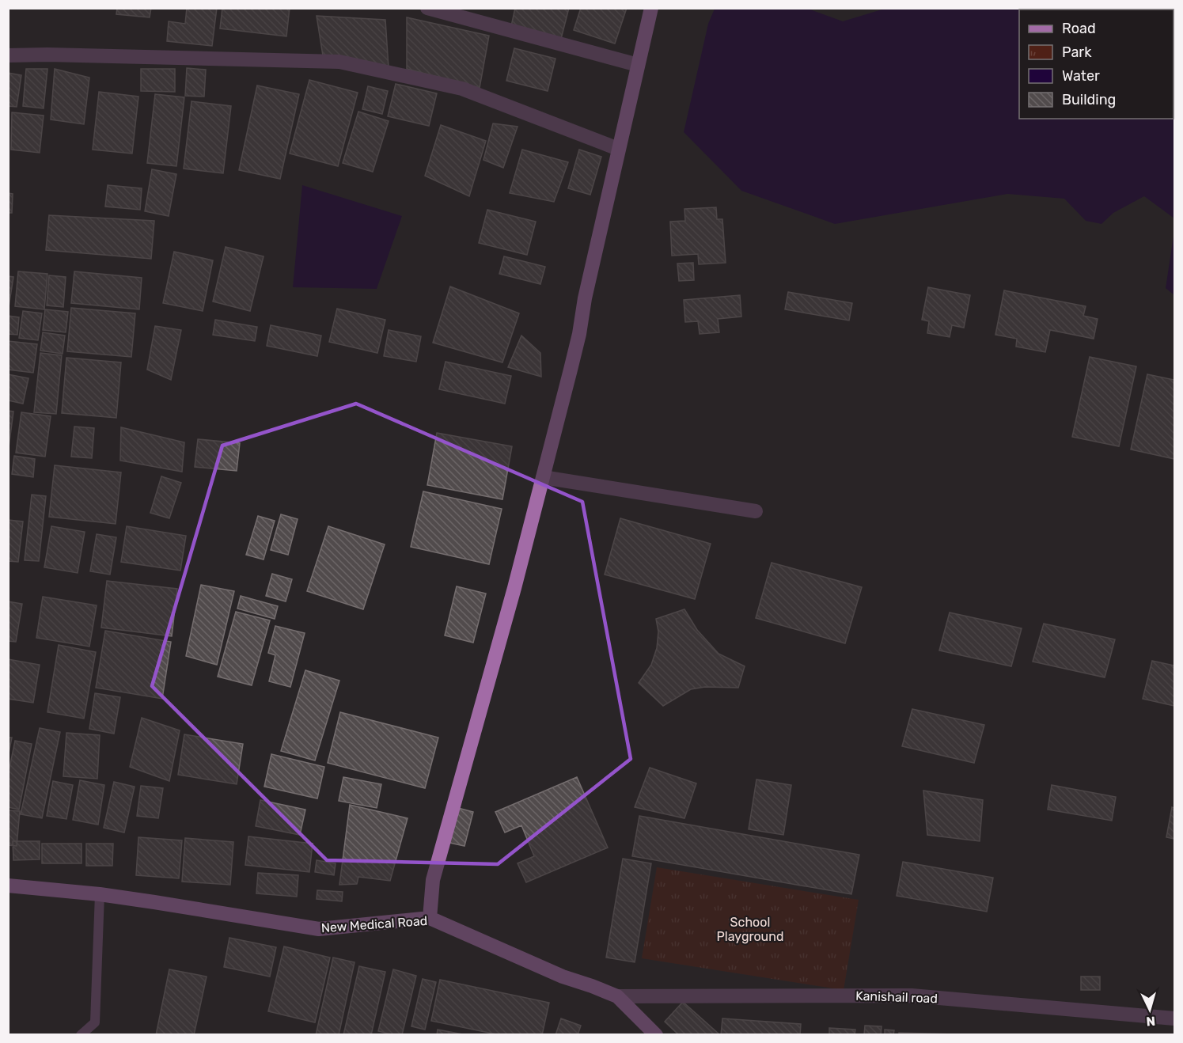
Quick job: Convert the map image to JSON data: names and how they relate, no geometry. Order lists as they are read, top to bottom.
{
  "streets": {
    "street": ["New Medical Road", "Kanishail road"]
  },
  "crossings": [
    ["New Medical Road", "Kanishail road"]
  ],
  "parks": ["School Playground"],
  "legend": [
    "Road",
    "Park",
    "Water",
    "Building"
  ],
  "north": "bottom"
}
